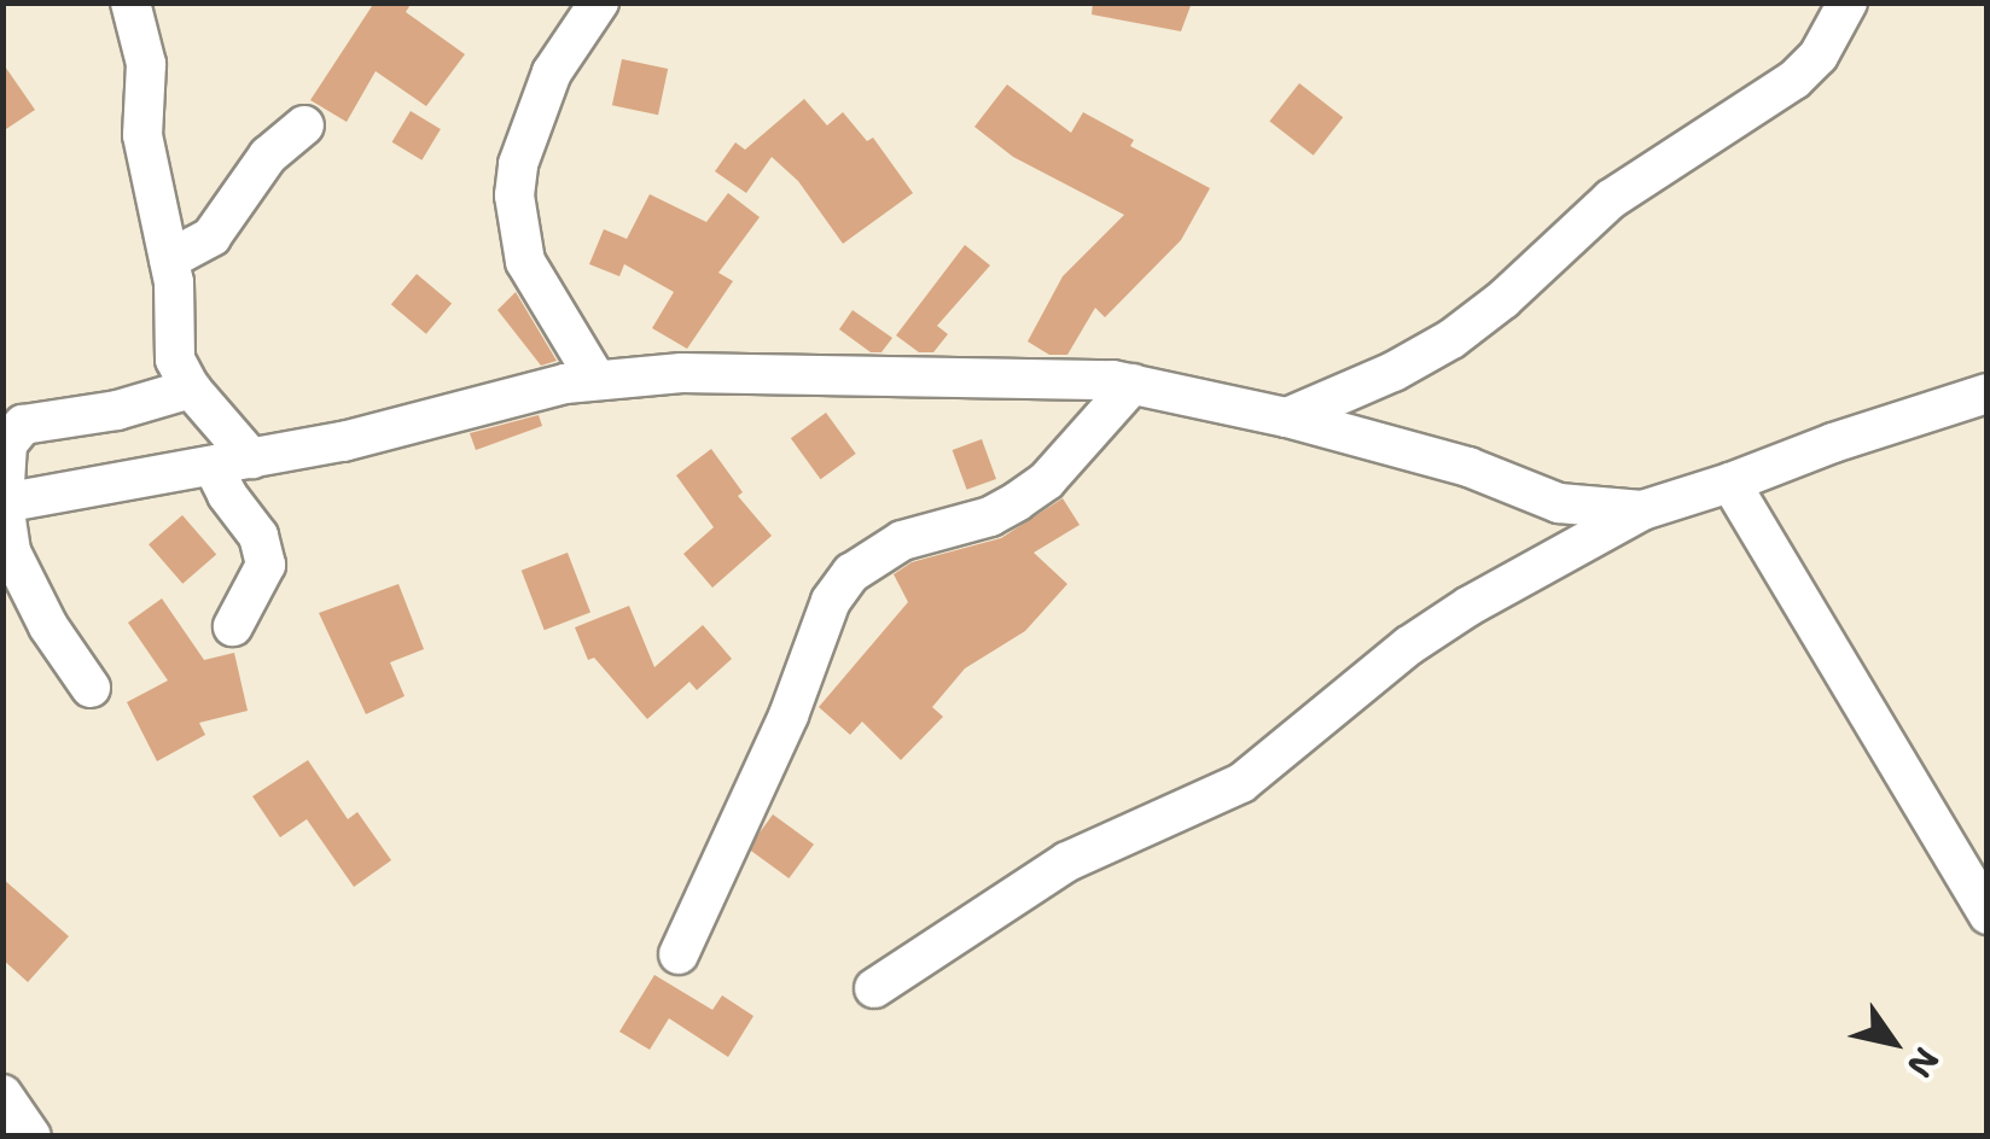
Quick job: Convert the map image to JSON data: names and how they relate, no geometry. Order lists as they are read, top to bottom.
{
  "north": "bottom right"
}
